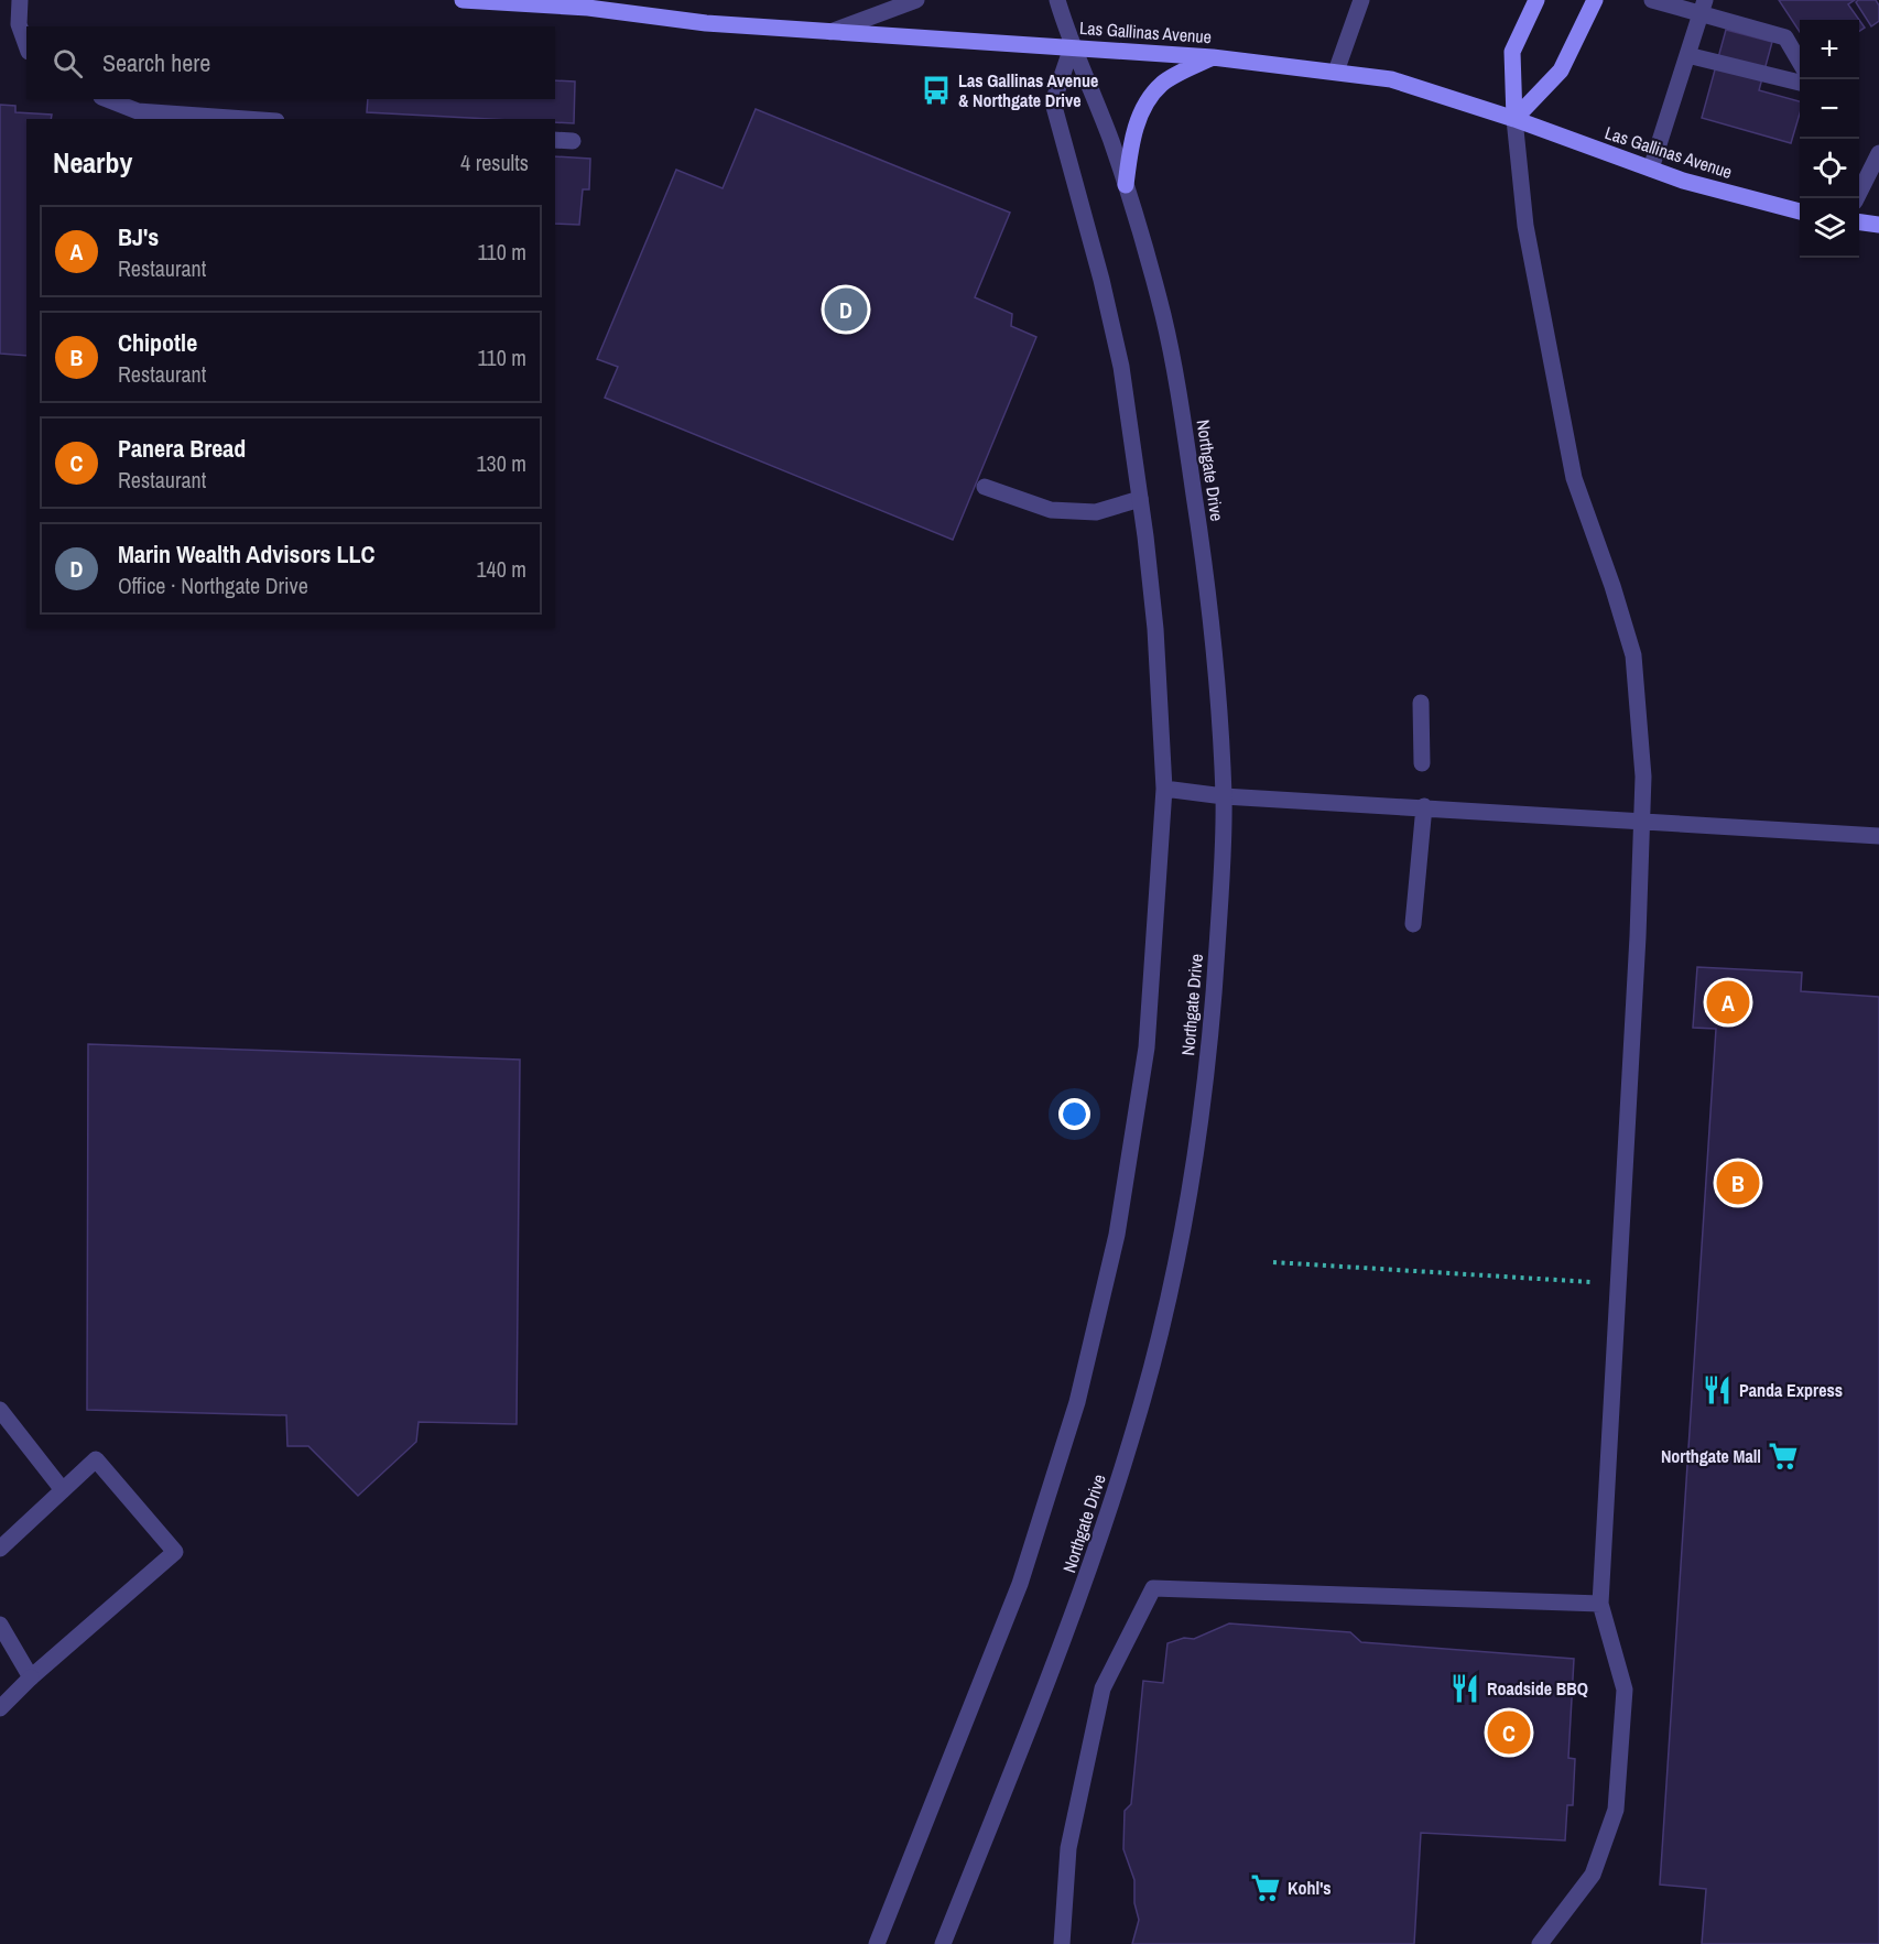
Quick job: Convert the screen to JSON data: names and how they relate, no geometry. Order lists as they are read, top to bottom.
{
  "streets": {
    "main road": ["Las Gallinas Avenue"],
    "street": ["Northgate Drive"]
  },
  "crossings": [
    ["Las Gallinas Avenue", "Northgate Drive"]
  ],
  "places": {
    "bus stop": ["Las Gallinas Avenue & Northgate Drive"],
    "restaurant": ["Panda Express", "Roadside BBQ"],
    "supermarket": ["Northgate Mall", "Kohl's"]
  },
  "page": {
    "map_buttons": ["+", "−"],
    "search": "Search here",
    "heading": ["Nearby", "4 results"],
    "list": [
      {
        "mark": "A",
        "name": "BJ's",
        "note": "Restaurant",
        "value": "110 m"
      },
      {
        "mark": "B",
        "name": "Chipotle",
        "note": "Restaurant",
        "value": "110 m"
      },
      {
        "mark": "C",
        "name": "Panera Bread",
        "note": "Restaurant",
        "value": "130 m"
      },
      {
        "mark": "D",
        "name": "Marin Wealth Advisors LLC",
        "note": "Office · Northgate Drive",
        "value": "140 m"
      }
    ],
    "pins": [
      "D",
      "A",
      "B",
      "C"
    ]
  }
}
